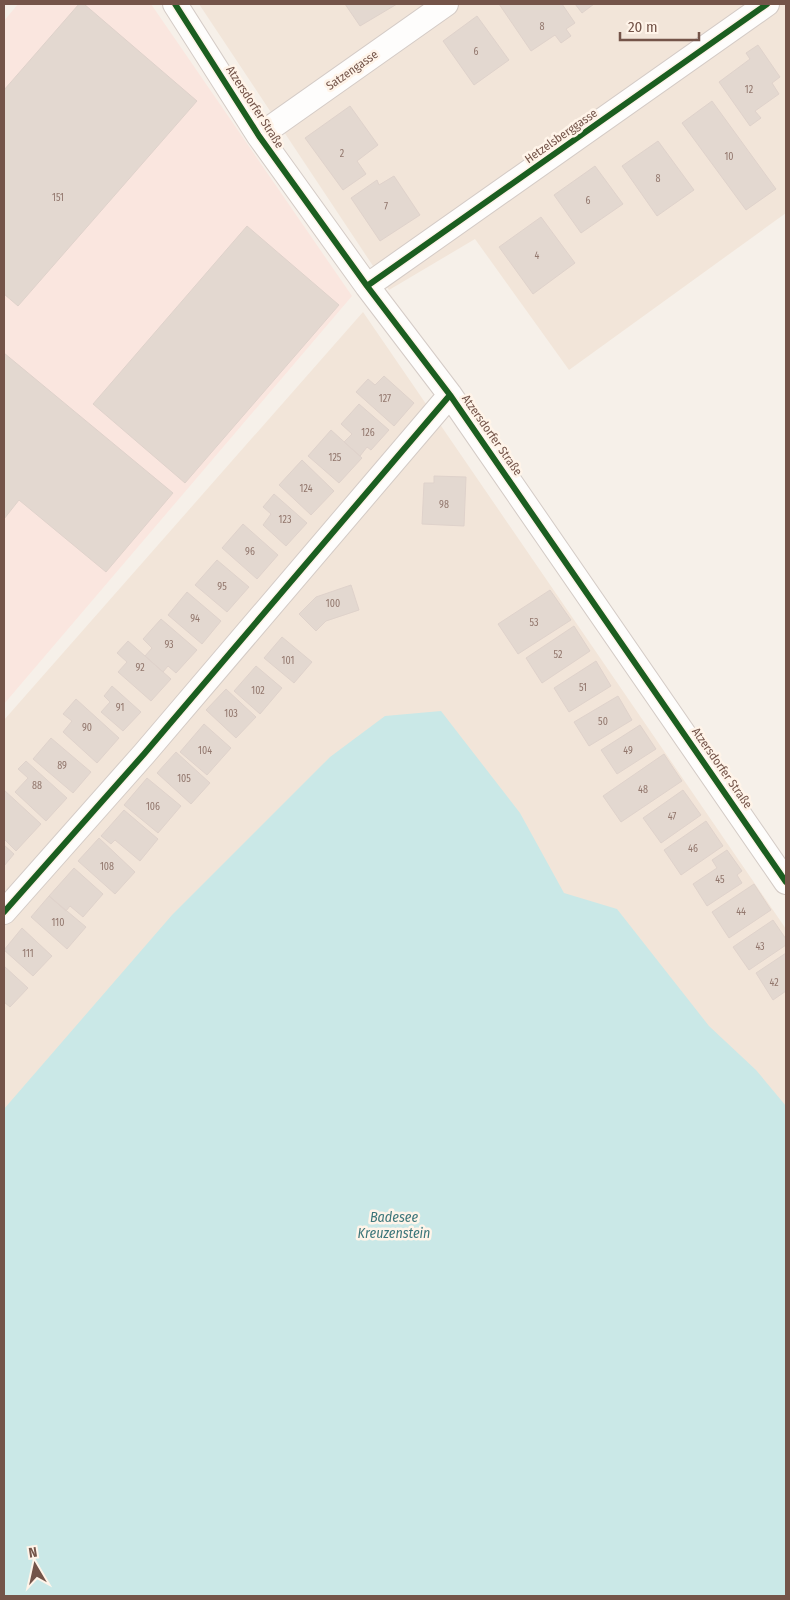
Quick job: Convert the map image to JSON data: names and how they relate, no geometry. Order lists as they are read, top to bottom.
{
  "streets": {
    "street": ["Satzengasse", "Atzersdorfer Straße", "Hetzelsberggasse"]
  },
  "crossings": [
    ["Satzengasse", "Atzersdorfer Straße"],
    ["Atzersdorfer Straße", "Hetzelsberggasse"]
  ],
  "water": ["Badesee Kreuzenstein"],
  "house_numbers": [
    "8",
    "6",
    "12",
    "2",
    "10",
    "8",
    "151",
    "6",
    "7",
    "4",
    "127",
    "126",
    "125",
    "124",
    "98",
    "123",
    "96",
    "95",
    "100",
    "94",
    "53",
    "93",
    "52",
    "101",
    "92",
    "51",
    "102",
    "91",
    "103",
    "50",
    "90",
    "104",
    "49",
    "89",
    "105",
    "88",
    "48",
    "106",
    "47",
    "46",
    "108",
    "45",
    "44",
    "110",
    "43",
    "111",
    "42"
  ],
  "scale_bar": "20 m",
  "north": "top"
}
